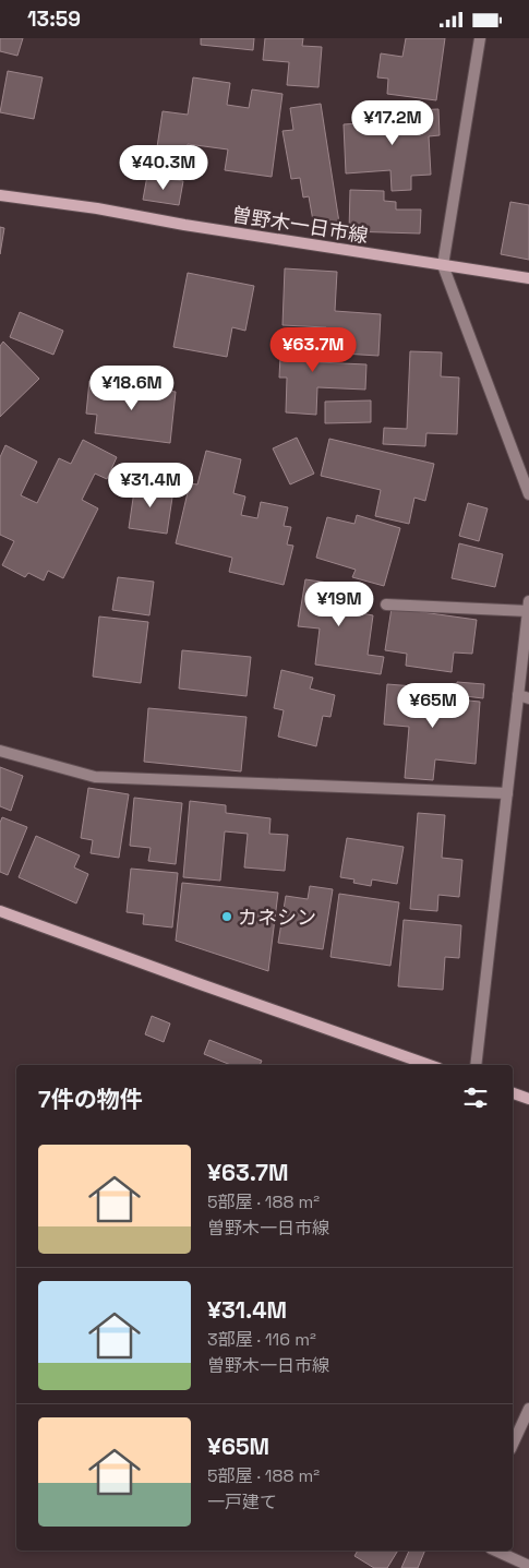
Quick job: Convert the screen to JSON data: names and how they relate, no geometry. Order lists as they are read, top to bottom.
{
  "streets": {
    "main road": ["曽野木一日市線"]
  },
  "places": ["カネシン"],
  "page": {
    "status": "13:59",
    "price": [
      "¥17.2M",
      "¥40.3M",
      "¥63.7M",
      "¥18.6M",
      "¥31.4M",
      "¥19M",
      "¥65M"
    ],
    "heading": "7件の物件",
    "list": [
      {
        "name": "¥63.7M",
        "note": "5部屋 · 188 m² · 曽野木一日市線"
      },
      {
        "name": "¥31.4M",
        "note": "3部屋 · 116 m² · 曽野木一日市線"
      },
      {
        "name": "¥65M",
        "note": "5部屋 · 188 m² · 一戸建て"
      }
    ]
  }
}
